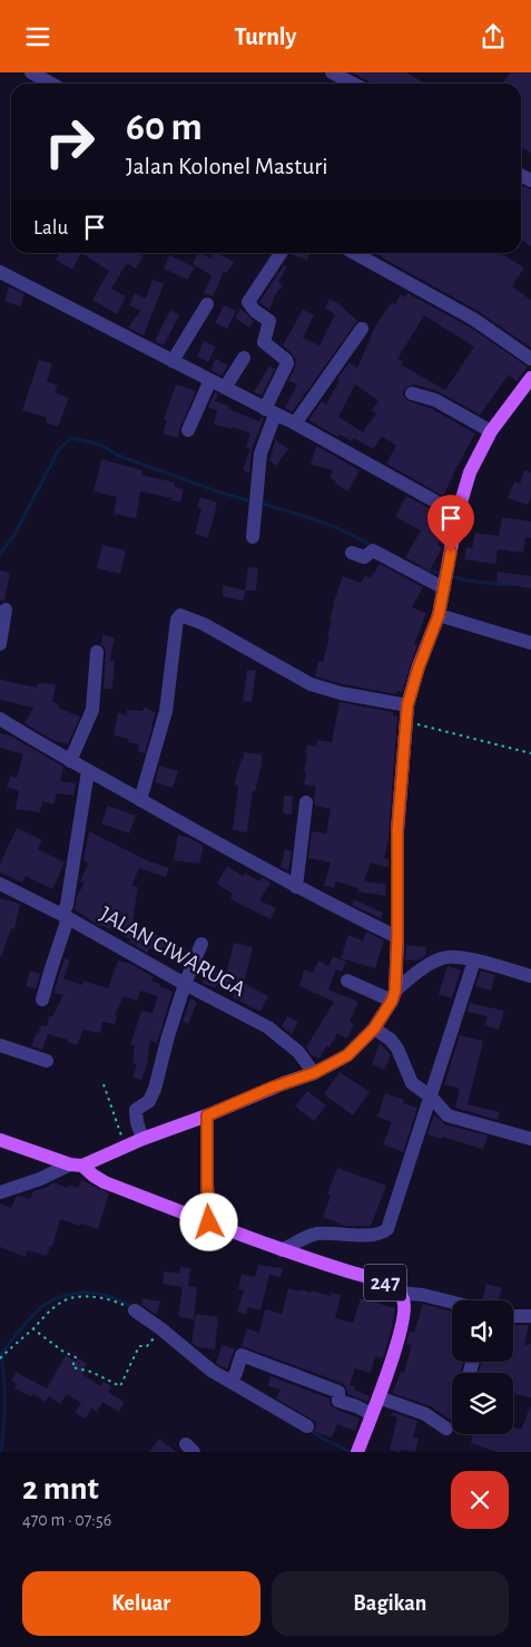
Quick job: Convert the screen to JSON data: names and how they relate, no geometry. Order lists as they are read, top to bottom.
{
  "streets": {
    "main road": ["247"],
    "street": ["JALAN CIWARUGA"]
  },
  "page": {
    "header": "Turnly",
    "turn": ["60 m", "Jalan Kolonel Masturi"],
    "then": "Lalu",
    "heading": ["2 mnt", "470 m · 07:56"],
    "buttons": ["Keluar", "Bagikan"]
  }
}
